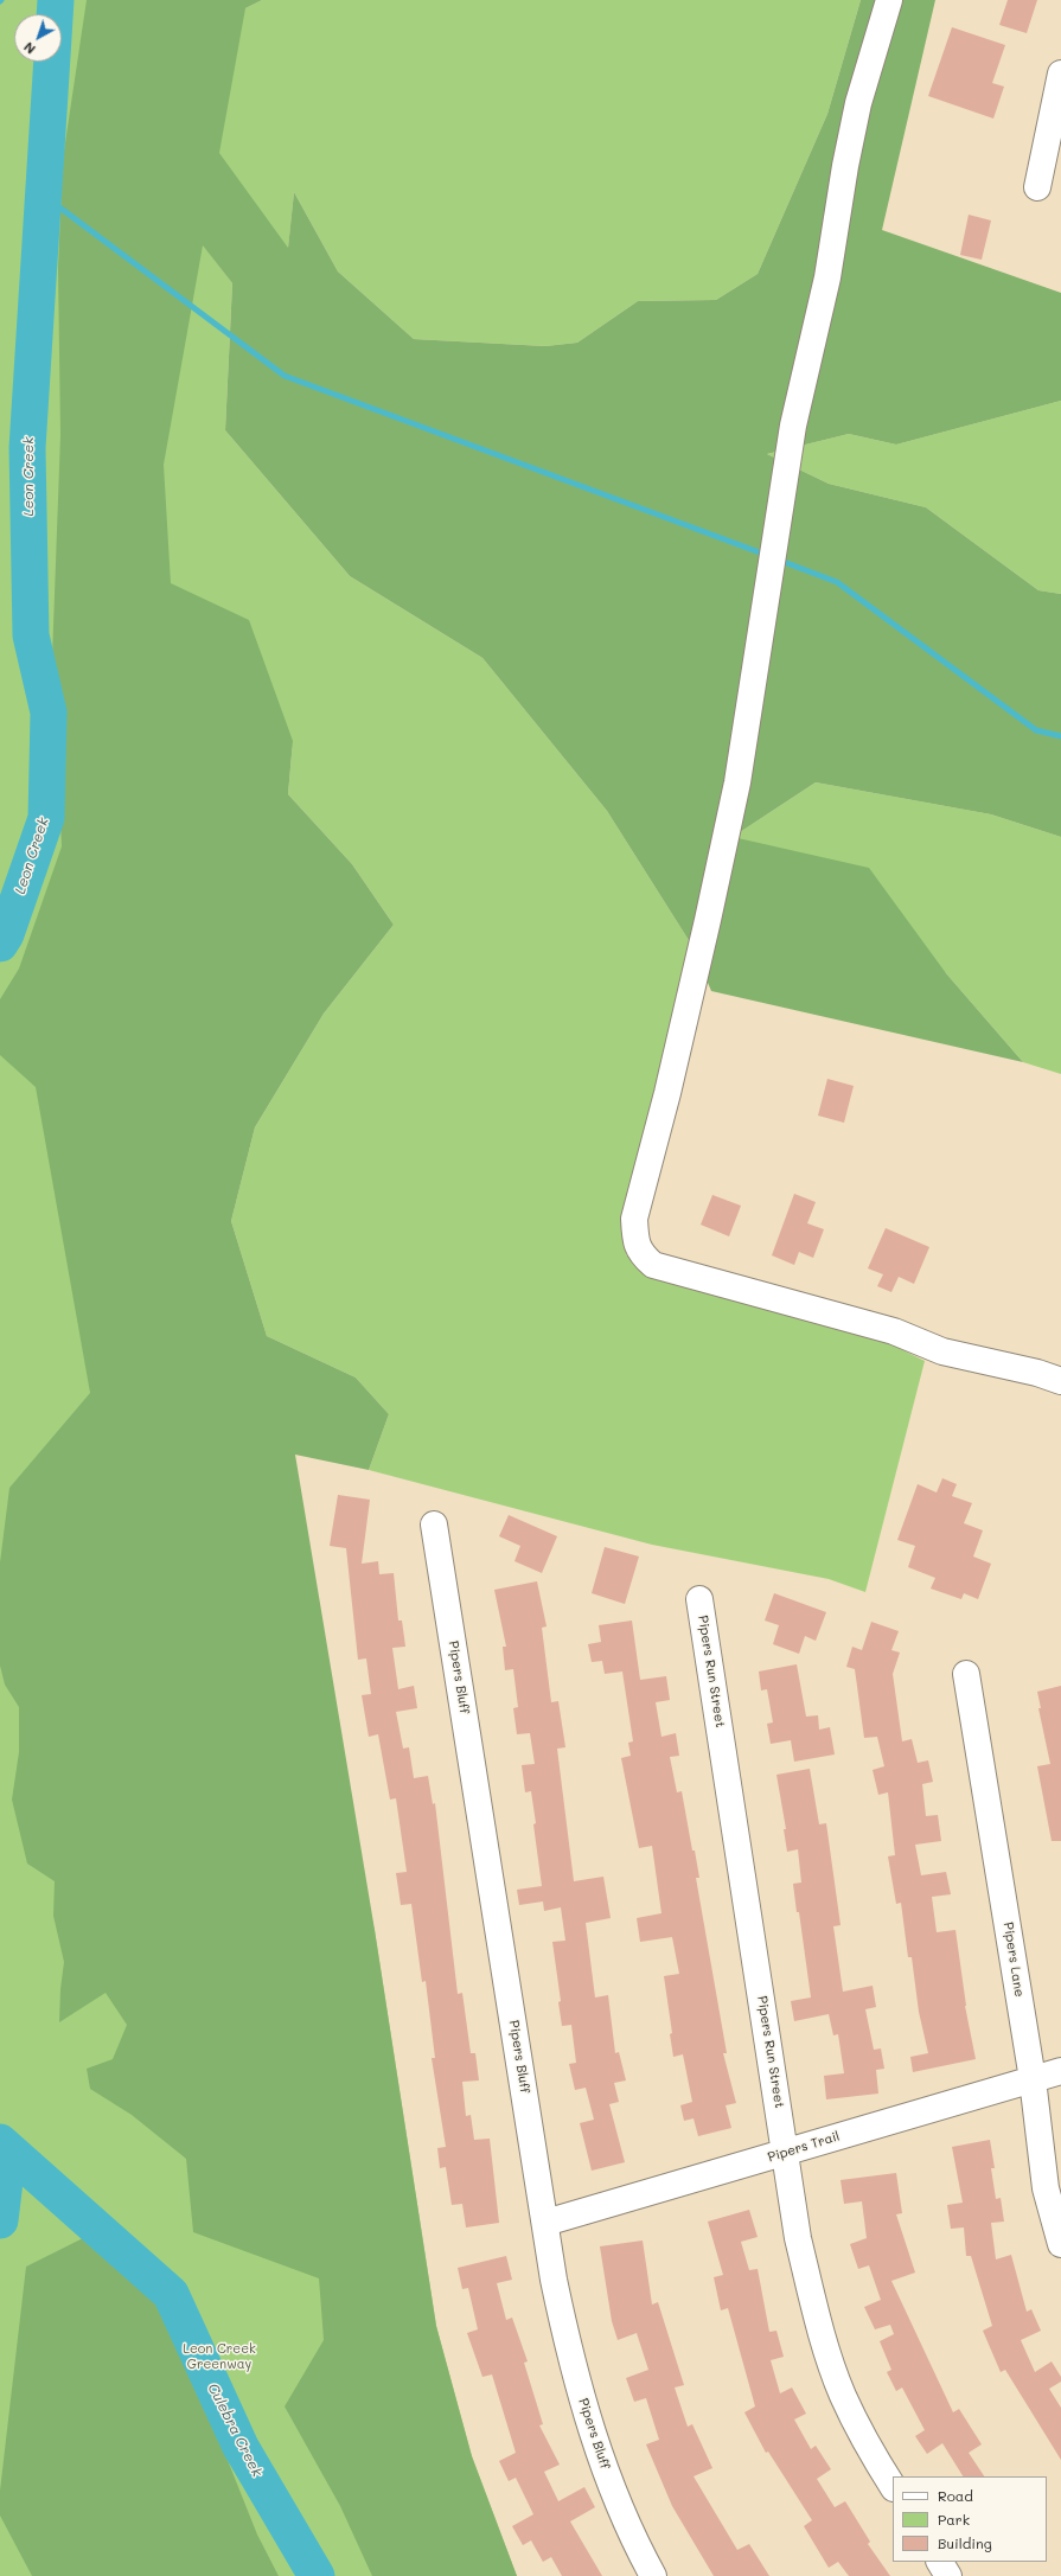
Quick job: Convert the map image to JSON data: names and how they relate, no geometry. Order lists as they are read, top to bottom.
{
  "streets": {
    "street": [
      "Pipers Run Street",
      "Pipers Bluff",
      "Pipers Lane",
      "Pipers Trail"
    ]
  },
  "crossings": [
    ["Pipers Run Street", "Pipers Trail"],
    ["Pipers Bluff", "Pipers Trail"],
    ["Pipers Lane", "Pipers Trail"]
  ],
  "water": ["Leon Creek", "Culebra Creek"],
  "parks": ["Leon Creek Greenway"],
  "legend": ["Road", "Park", "Building"],
  "north": "bottom left"
}
